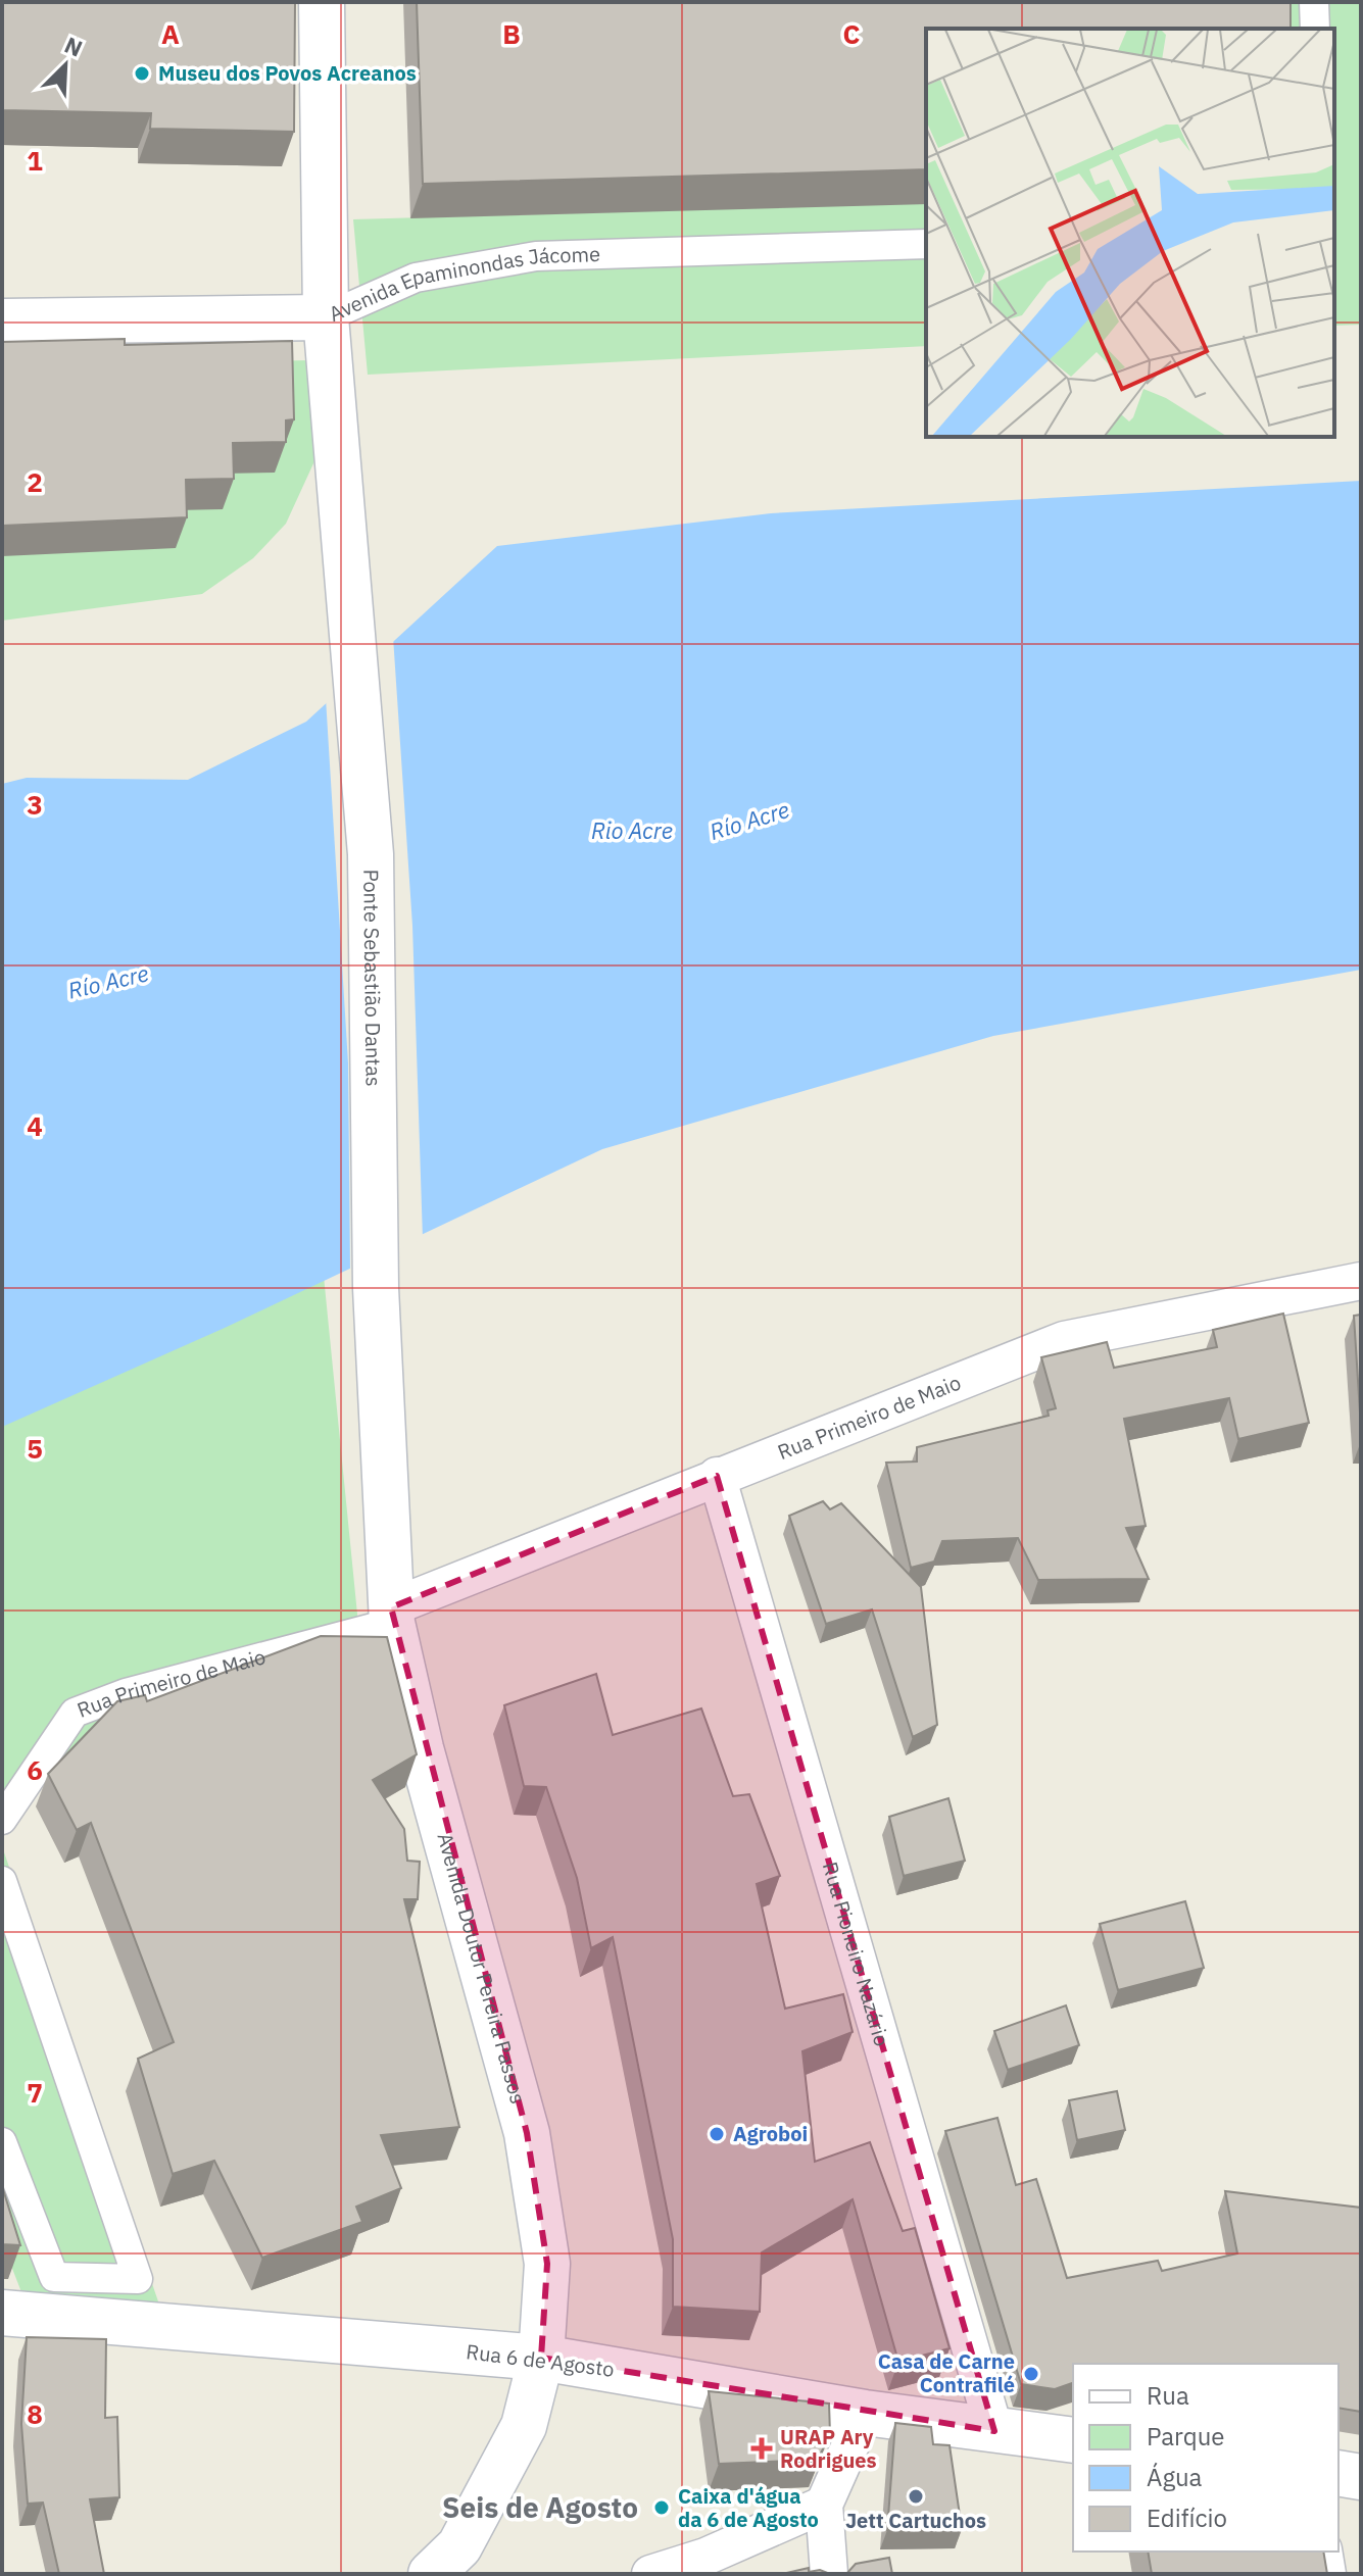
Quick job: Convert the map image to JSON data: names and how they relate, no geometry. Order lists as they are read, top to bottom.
{
  "streets": {
    "main road": [
      "Avenida Epaminondas Jácome",
      "Ponte Sebastião Dantas",
      "Avenida Doutor Pereira Passos",
      "Rua 6 de Agosto"
    ],
    "street": ["Rua Primeiro de Maio", "Rua Pioneiro Nazário"]
  },
  "crossings": [
    ["Avenida Epaminondas Jácome", "Ponte Sebastião Dantas"],
    ["Ponte Sebastião Dantas", "Rua Primeiro de Maio"],
    ["Ponte Sebastião Dantas", "Avenida Doutor Pereira Passos"],
    ["Rua Primeiro de Maio", "Rua Pioneiro Nazário"],
    ["Rua Primeiro de Maio", "Avenida Doutor Pereira Passos"],
    ["Rua Pioneiro Nazário", "Rua 6 de Agosto"],
    ["Avenida Doutor Pereira Passos", "Rua 6 de Agosto"]
  ],
  "districts": ["Seis de Agosto"],
  "water": ["Río Acre", "Rio Acre"],
  "places": {
    "other": [
      "Museu dos Povos Acreanos",
      "Agroboi",
      "Casa de Carne Contrafilé",
      "Jett Cartuchos",
      "Caixa d'água da 6 de Agosto"
    ],
    "health": ["URAP Ary Rodrigues"]
  },
  "legend": [
    "Rua",
    "Parque",
    "Água",
    "Edifício"
  ],
  "north": "top right",
  "grid": {
    "columns": ["A", "B", "C"],
    "rows": [
      "1",
      "2",
      "3",
      "4",
      "5",
      "6",
      "7",
      "8"
    ]
  }
}
